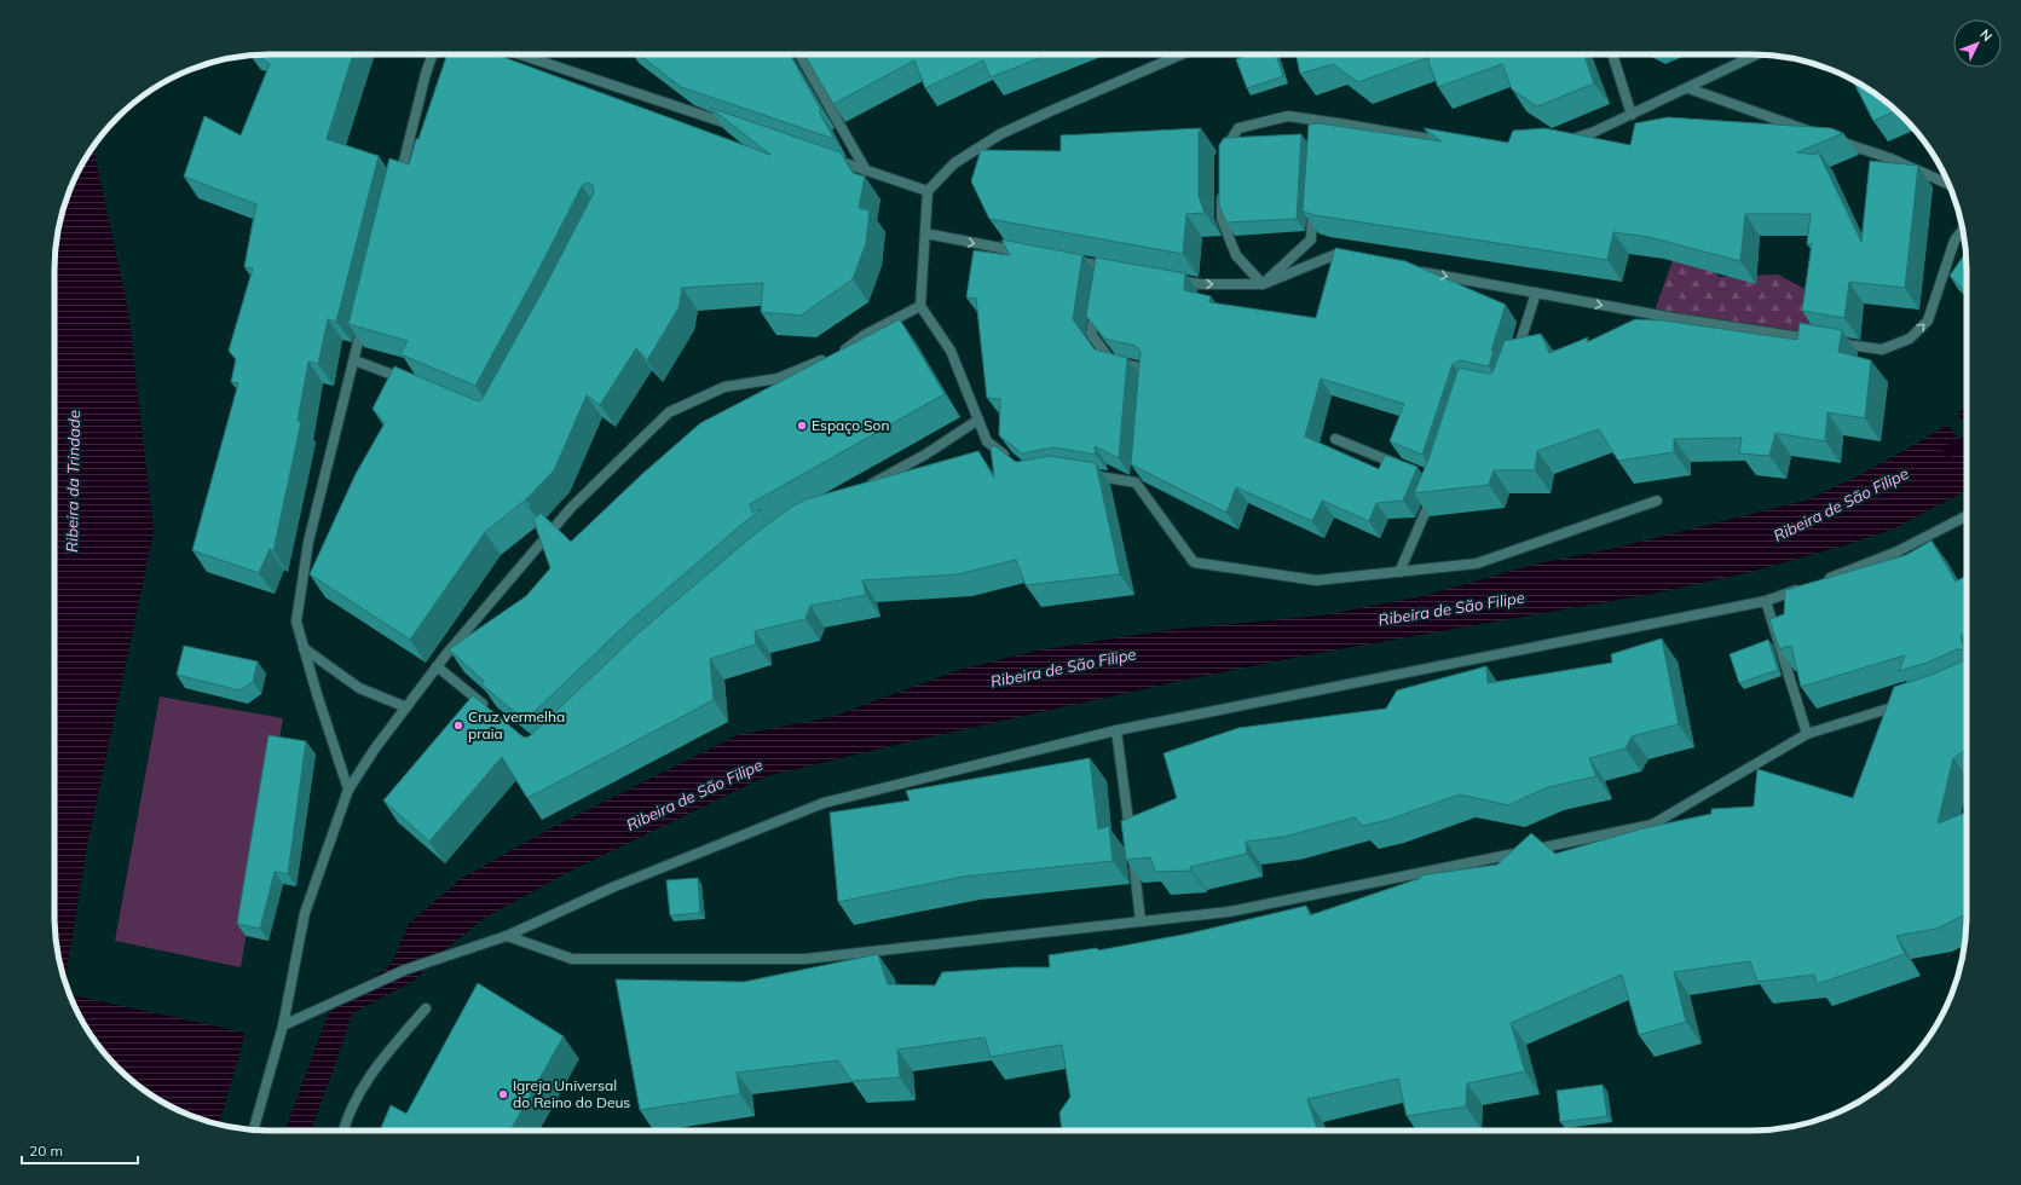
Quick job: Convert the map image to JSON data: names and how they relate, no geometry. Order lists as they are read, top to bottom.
{
  "water": ["Ribeira da Trindade", "Ribeira de São Filipe"],
  "places": ["Espaço Son", "Cruz vermelha praia", "Igreja Universal do Reino do Deus"],
  "scale_bar": "20 m",
  "north": "top right"
}
